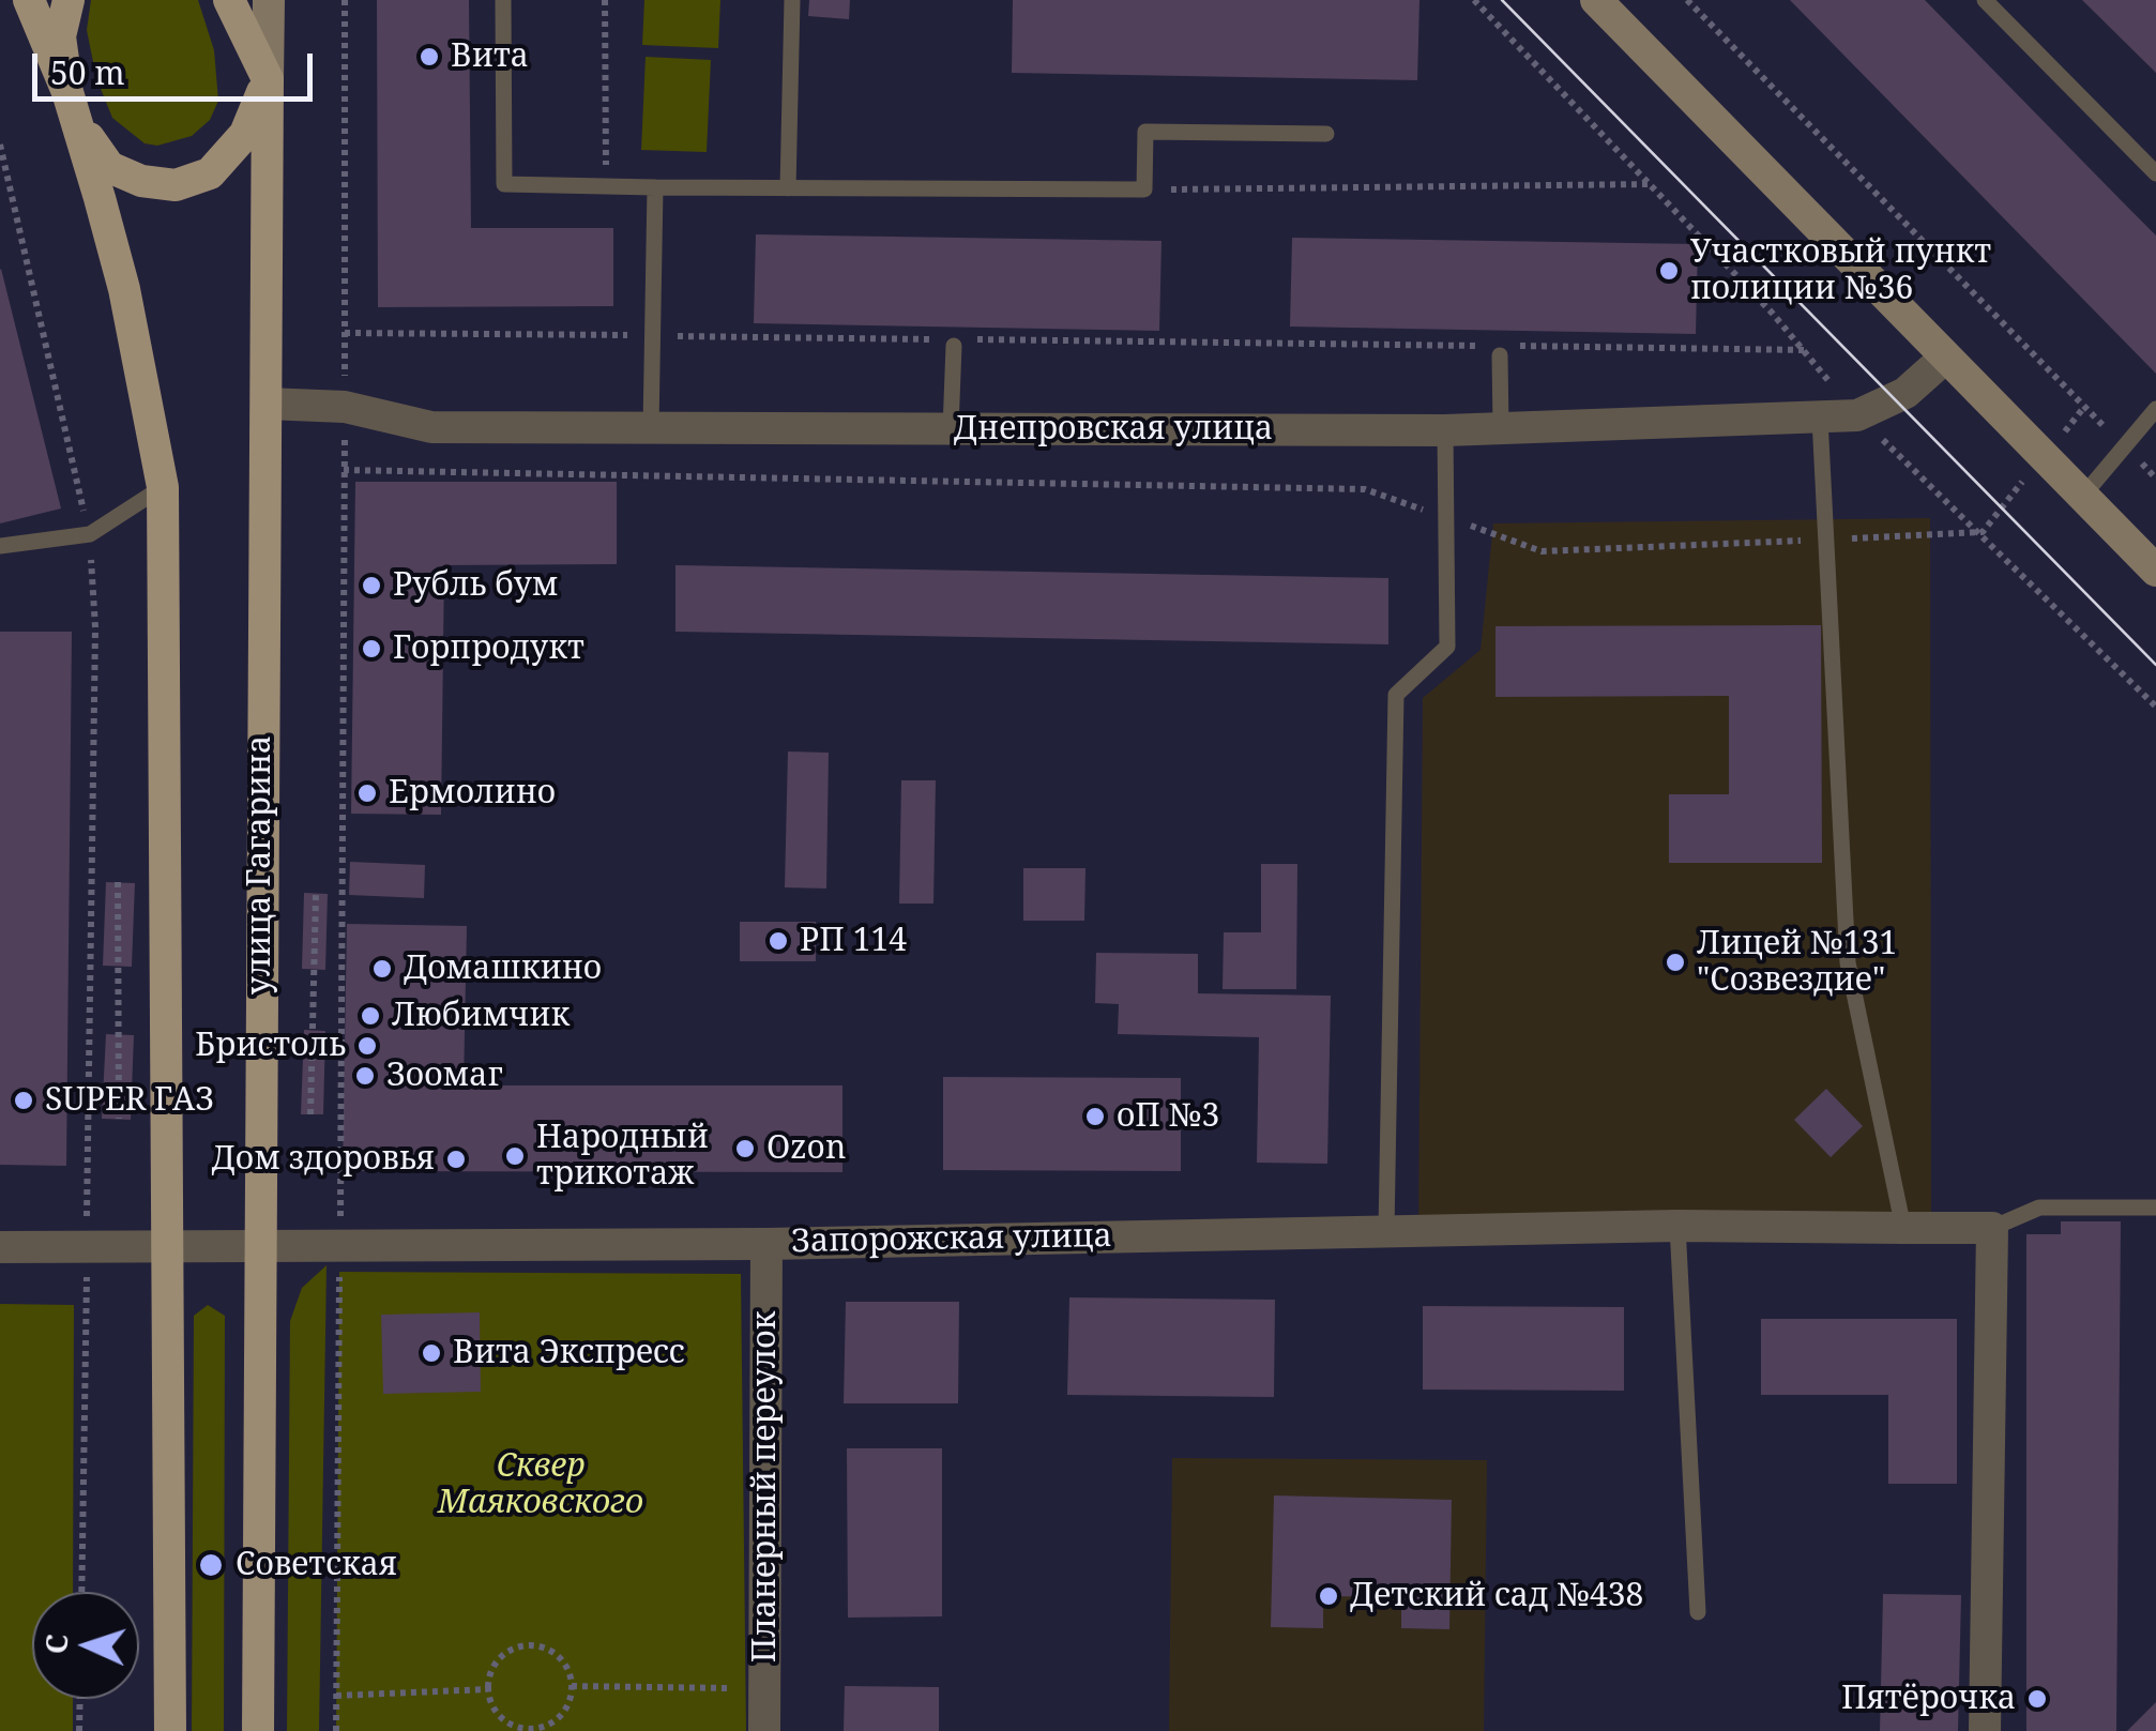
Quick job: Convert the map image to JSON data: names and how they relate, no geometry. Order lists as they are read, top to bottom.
{
  "streets": {
    "main road": ["улица Гагарина"],
    "street": ["Днепровская улица", "Запорожская улица", "Планерный переулок"]
  },
  "crossings": [
    ["Днепровская улица", "улица Гагарина"],
    ["улица Гагарина", "Запорожская улица"],
    ["Запорожская улица", "Планерный переулок"]
  ],
  "parks": ["Сквер Маяковского"],
  "places": [
    "Вита",
    "Участковый пункт полиции №36",
    "Рубль бум",
    "Горпродукт",
    "Ермолино",
    "РП 114",
    "Лицей №131 \"Созвездие\"",
    "Домашкино",
    "Любимчик",
    "Бристоль",
    "Зоомаг",
    "SUPER ГАЗ",
    "оП №3",
    "Ozon",
    "Народный трикотаж",
    "Дом здоровья",
    "Вита Экспресс",
    "Советская",
    "Детский сад №438",
    "Пятёрочка"
  ],
  "scale_bar": "50 m",
  "north": "left"
}
